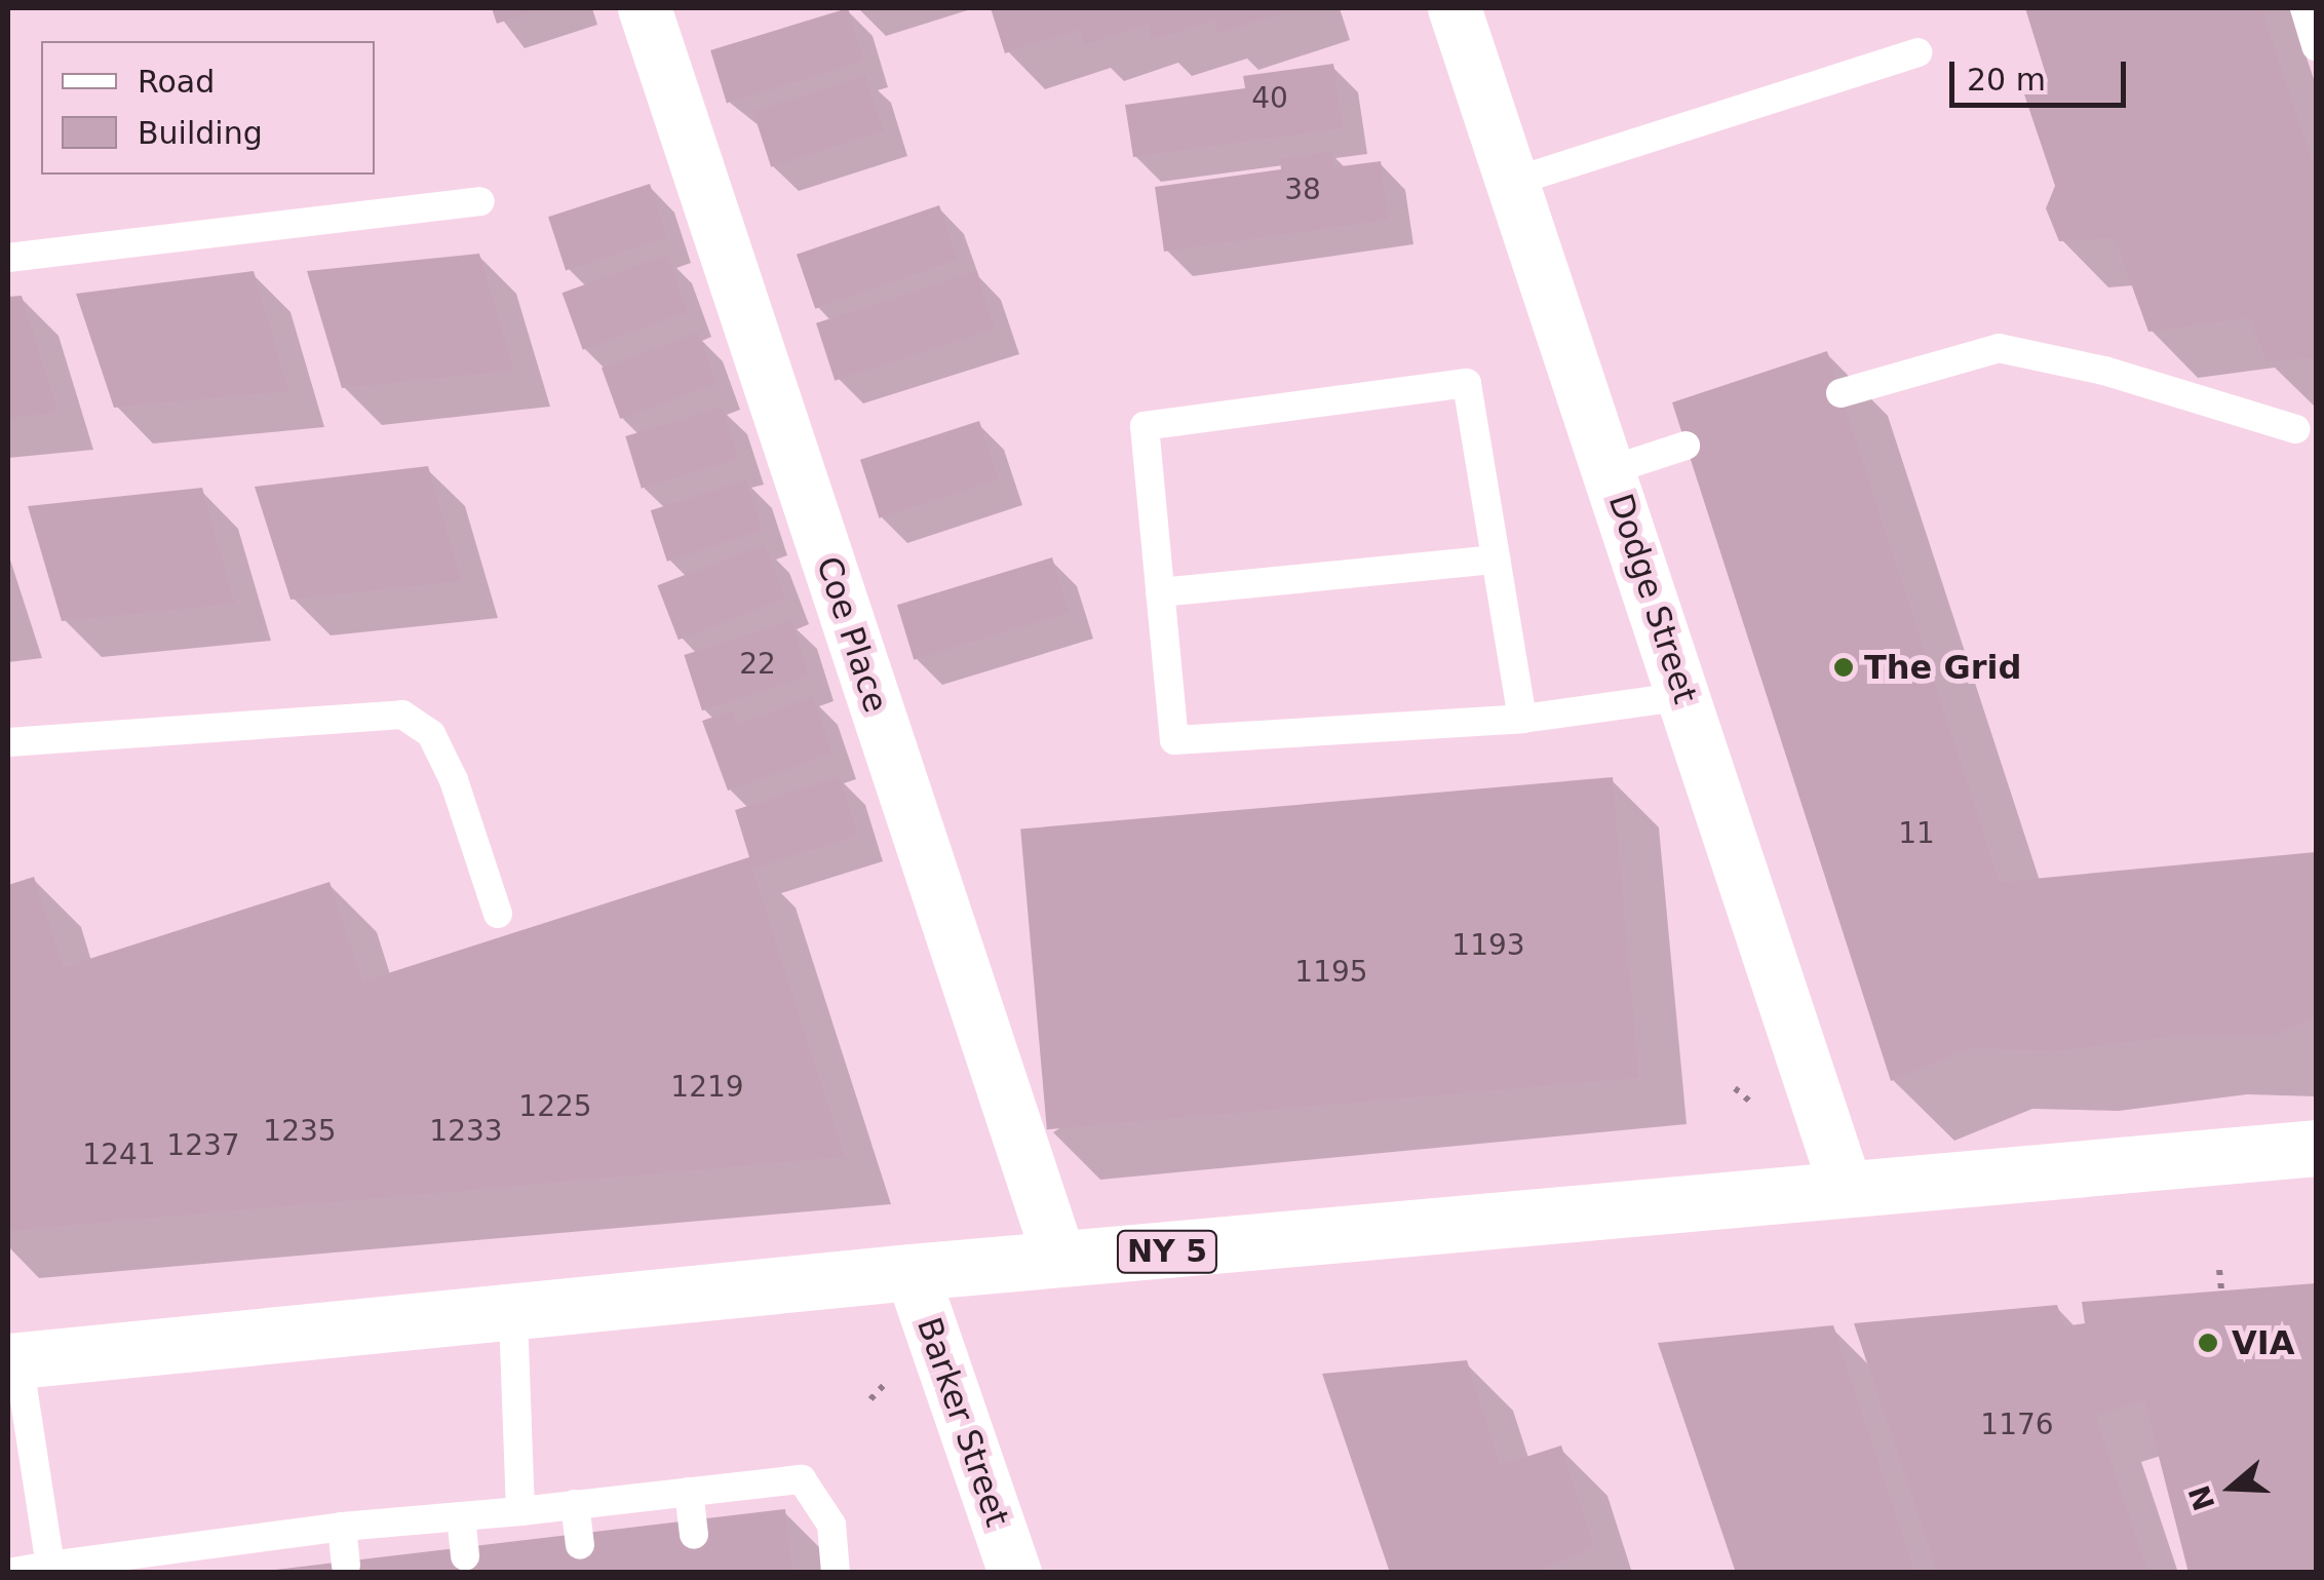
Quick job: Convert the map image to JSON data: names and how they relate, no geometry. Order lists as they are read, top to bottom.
{
  "streets": {
    "main road": ["NY 5"],
    "street": ["Dodge Street", "Coe Place", "Barker Street"]
  },
  "crossings": [
    ["Dodge Street", "NY 5"],
    ["Coe Place", "NY 5"],
    ["NY 5", "Barker Street"]
  ],
  "places": ["The Grid", "VIA"],
  "house_numbers": [
    "40",
    "38",
    "22",
    "11",
    "1193",
    "1195",
    "1219",
    "1225",
    "1235",
    "1233",
    "1237",
    "1241",
    "1176"
  ],
  "legend": ["Road", "Building"],
  "scale_bar": "20 m",
  "north": "left"
}
